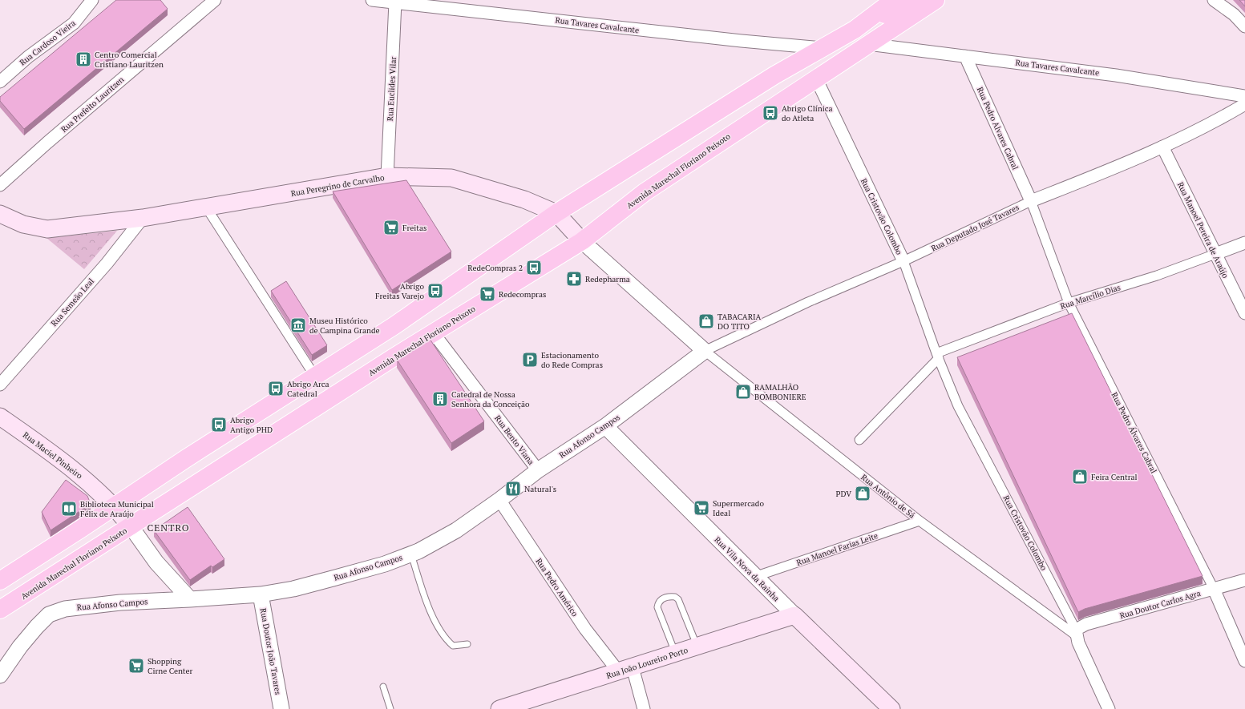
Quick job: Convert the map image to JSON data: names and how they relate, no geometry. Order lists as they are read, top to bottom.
{
  "streets": {
    "main road": [
      "Avenida Marechal Floriano Peixoto",
      "Rua Peregrino de Carvalho",
      "Rua Maciel Pinheiro",
      "Rua Vila Nova da Rainha",
      "Rua João Loureiro Porto"
    ],
    "street": [
      "Rua Tavares Cavalcante",
      "Rua Cardoso Vieira",
      "Rua Euclides Vilar",
      "Rua Prefeito Lauritzen",
      "Rua Pedro Alvares Cabral",
      "Rua Cristovão Colombo",
      "Rua Deputado José Tavares",
      "Rua Manoel Pereira de Araújo",
      "Rua Marcílio Dias",
      "Rua Semeão Leal",
      "Rua Pedro Álvares Cabral",
      "Rua Afonso Campos",
      "Rua Bento Viana",
      "Rua Antônio de Sá",
      "Rua Manoel Farias Leite",
      "Rua Pedro Américo",
      "Rua Doutor Carlos Agra",
      "Rua Doutor João Tavares"
    ]
  },
  "crossings": [
    ["Rua Tavares Cavalcante", "Rua Euclides Vilar"],
    ["Rua Tavares Cavalcante", "Rua Pedro Alvares Cabral"],
    ["Rua Tavares Cavalcante", "Avenida Marechal Floriano Peixoto"],
    ["Rua Euclides Vilar", "Rua Peregrino de Carvalho"],
    ["Rua Pedro Alvares Cabral", "Rua Deputado José Tavares"],
    ["Rua Pedro Alvares Cabral", "Rua Pedro Álvares Cabral"],
    ["Avenida Marechal Floriano Peixoto", "Rua Peregrino de Carvalho"],
    ["Avenida Marechal Floriano Peixoto", "Rua Cristovão Colombo"],
    ["Avenida Marechal Floriano Peixoto", "Rua Bento Viana"],
    ["Avenida Marechal Floriano Peixoto", "Rua Maciel Pinheiro"],
    ["Rua Peregrino de Carvalho", "Rua Deputado José Tavares"],
    ["Rua Peregrino de Carvalho", "Rua Semeão Leal"],
    ["Rua Peregrino de Carvalho", "Rua Afonso Campos"],
    ["Rua Peregrino de Carvalho", "Rua Antônio de Sá"],
    ["Rua Cristovão Colombo", "Rua Deputado José Tavares"],
    ["Rua Cristovão Colombo", "Rua Marcílio Dias"],
    ["Rua Cristovão Colombo", "Rua Antônio de Sá"],
    ["Rua Cristovão Colombo", "Rua Doutor Carlos Agra"],
    ["Rua Deputado José Tavares", "Rua Manoel Pereira de Araújo"],
    ["Rua Deputado José Tavares", "Rua Pedro Álvares Cabral"],
    ["Rua Deputado José Tavares", "Rua Afonso Campos"],
    ["Rua Deputado José Tavares", "Rua Antônio de Sá"],
    ["Rua Manoel Pereira de Araújo", "Rua Marcílio Dias"],
    ["Rua Marcílio Dias", "Rua Pedro Álvares Cabral"],
    ["Rua Pedro Álvares Cabral", "Rua Doutor Carlos Agra"],
    ["Rua Afonso Campos", "Rua Bento Viana"],
    ["Rua Afonso Campos", "Rua Maciel Pinheiro"],
    ["Rua Afonso Campos", "Rua Antônio de Sá"],
    ["Rua Afonso Campos", "Rua Vila Nova da Rainha"],
    ["Rua Afonso Campos", "Rua Pedro Américo"],
    ["Rua Afonso Campos", "Rua Doutor João Tavares"],
    ["Rua Antônio de Sá", "Rua Manoel Farias Leite"],
    ["Rua Antônio de Sá", "Rua Doutor Carlos Agra"],
    ["Rua Manoel Farias Leite", "Rua Vila Nova da Rainha"],
    ["Rua Vila Nova da Rainha", "Rua João Loureiro Porto"],
    ["Rua Pedro Américo", "Rua João Loureiro Porto"]
  ],
  "districts": ["CENTRO"],
  "places": {
    "building": ["Centro Comercial Cristiano Lauritzen", "Catedral de Nossa Senhora da Conceição"],
    "bus stop": [
      "Abrigo Clínica do Atleta",
      "RedeCompras 2",
      "Abrigo Freitas Varejo",
      "Abrigo Arca Catedral",
      "Abrigo Antigo PHD"
    ],
    "supermarket": [
      "Freitas",
      "Redecompras",
      "Supermercado Ideal",
      "Shopping Cirne Center"
    ],
    "pharmacy": ["Redepharma"],
    "shop": [
      "TABACARIA DO TITO",
      "RAMALHÃO BOMBONIERE",
      "Feira Central",
      "PDV"
    ],
    "museum": ["Museu Histórico de Campina Grande"],
    "parking": ["Estacionamento do Rede Compras"],
    "restaurant": ["Natural's"],
    "library": ["Biblioteca Municipal Félix de Araújo"]
  }
}
